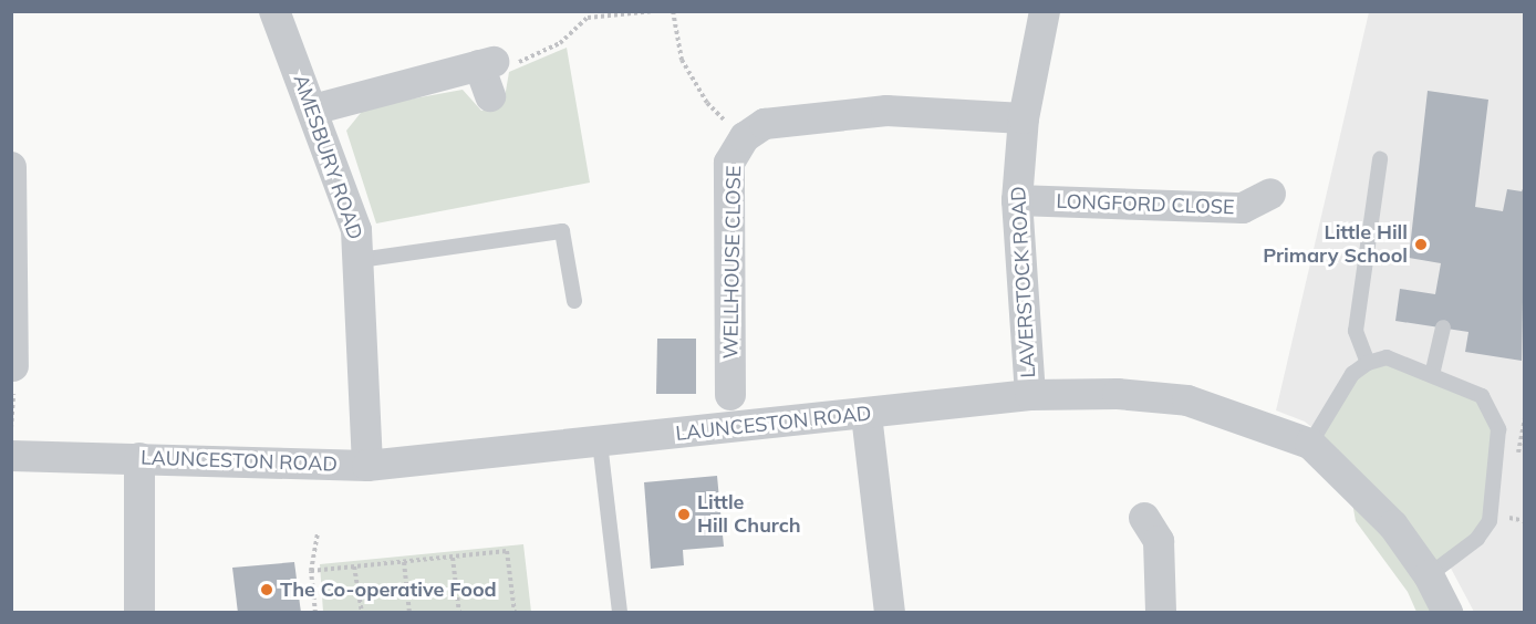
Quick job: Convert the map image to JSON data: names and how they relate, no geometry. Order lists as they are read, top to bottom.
{
  "streets": {
    "street": [
      "AMESBURY ROAD",
      "LONGFORD CLOSE",
      "WELLHOUSE CLOSE",
      "LAVERSTOCK ROAD",
      "LAUNCESTON ROAD"
    ]
  },
  "crossings": [
    ["AMESBURY ROAD", "LAUNCESTON ROAD"],
    ["LONGFORD CLOSE", "LAVERSTOCK ROAD"],
    ["WELLHOUSE CLOSE", "LAVERSTOCK ROAD"],
    ["LAVERSTOCK ROAD", "LAUNCESTON ROAD"]
  ],
  "places": ["Little Hill Primary School", "Little Hill Church", "The Co-operative Food"]
}
